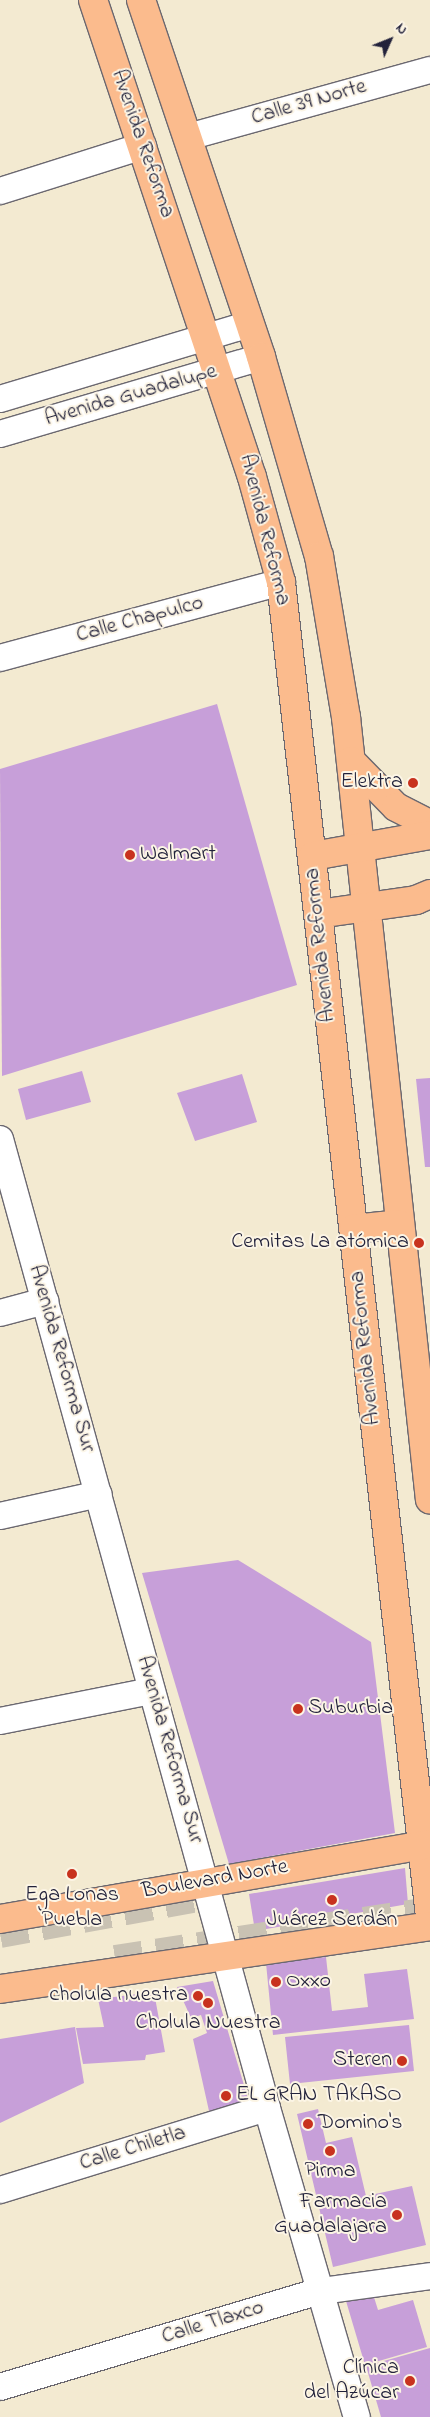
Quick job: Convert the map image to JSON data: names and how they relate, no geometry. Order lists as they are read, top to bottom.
{
  "streets": {
    "main road": ["Avenida Reforma", "Boulevard Norte"],
    "street": [
      "Calle 39 Norte",
      "Avenida Guadalupe",
      "Calle Chapulco",
      "Avenida Reforma Sur",
      "Calle Chiletla",
      "Calle Tlaxco"
    ]
  },
  "crossings": [
    ["Calle 39 Norte", "Avenida Reforma"],
    ["Avenida Reforma", "Avenida Guadalupe"],
    ["Avenida Reforma", "Calle Chapulco"],
    ["Avenida Reforma", "Boulevard Norte"],
    ["Avenida Reforma Sur", "Boulevard Norte"],
    ["Avenida Reforma Sur", "Calle Chiletla"],
    ["Avenida Reforma Sur", "Calle Tlaxco"]
  ],
  "places": [
    "Elektra",
    "Walmart",
    "Cemitas La atómica",
    "Suburbia",
    "Ega Lonas Puebla",
    "Juárez Serdán",
    "Oxxo",
    "cholula nuestra",
    "Cholula Nuestra",
    "Steren",
    "EL GRAN TAKASO",
    "Domino's",
    "Pirma",
    "Farmacia Guadalajara",
    "Clínica del Azúcar"
  ],
  "north": "top right"
}
